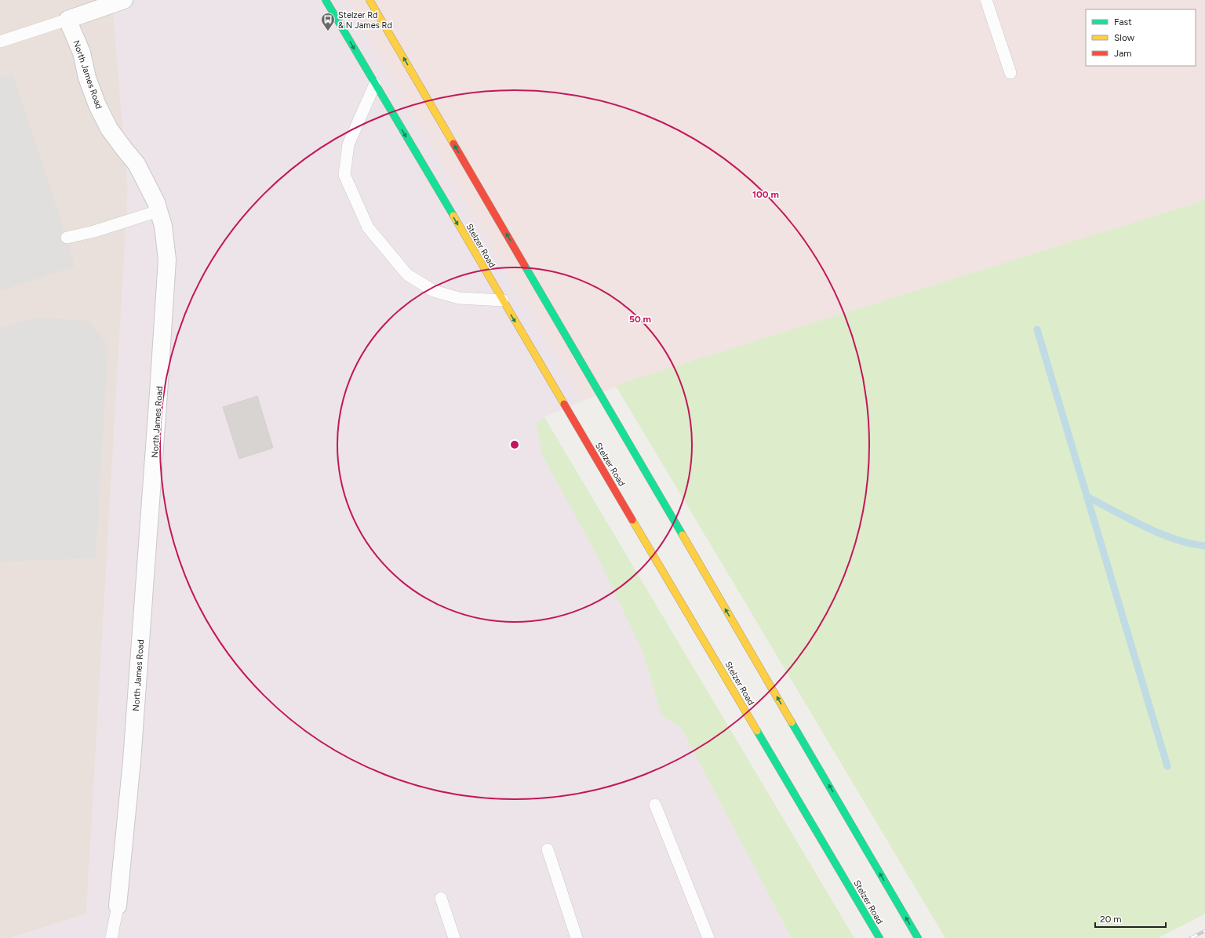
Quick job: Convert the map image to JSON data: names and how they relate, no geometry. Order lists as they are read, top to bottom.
{
  "streets": {
    "main road": ["Stelzer Road"],
    "street": ["North James Road"]
  },
  "places": {
    "bus stop": ["Stelzer Rd & N James Rd"]
  },
  "legend": ["Fast", "Slow", "Jam"],
  "scale_bar": "20 m",
  "rings": ["100 m", "50 m"]
}
